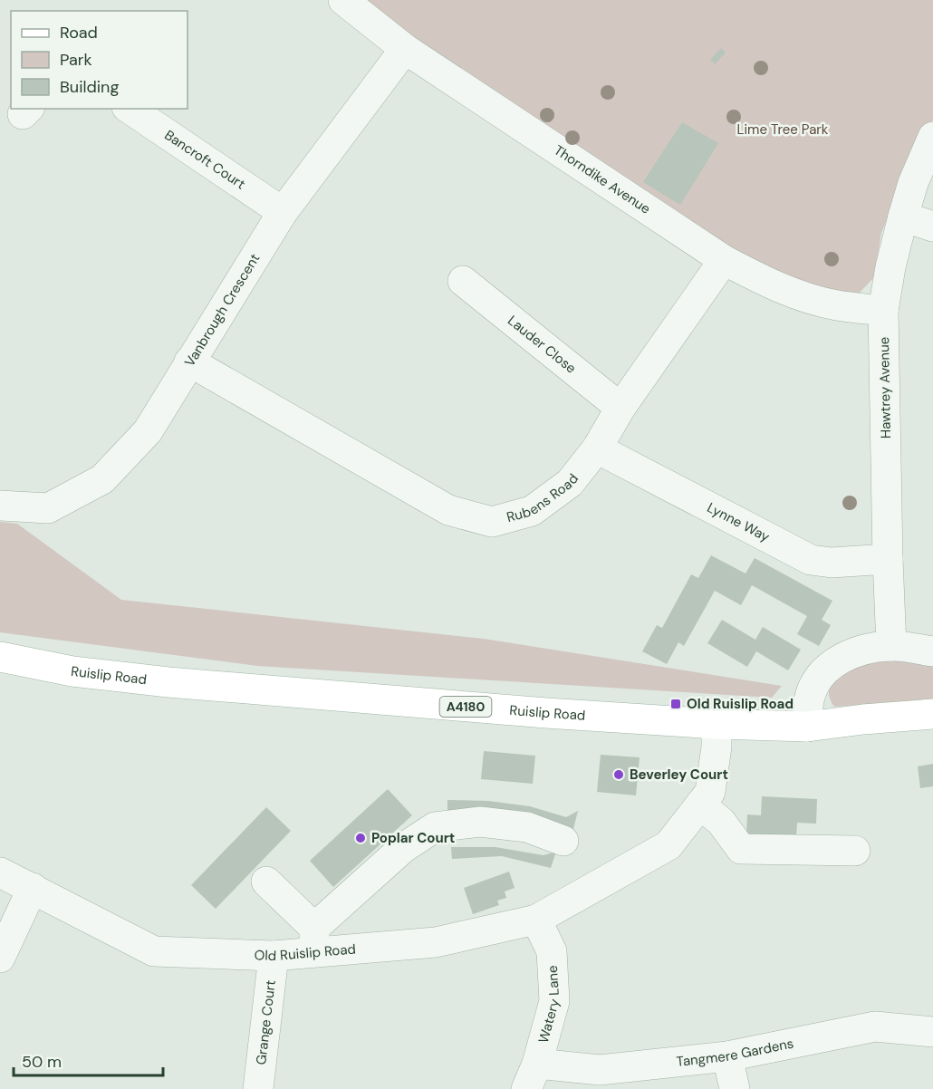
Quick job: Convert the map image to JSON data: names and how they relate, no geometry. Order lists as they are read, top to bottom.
{
  "streets": {
    "main road": ["Ruislip Road", "A4180"],
    "street": [
      "Bancroft Court",
      "Thorndike Avenue",
      "Vanbrough Crescent",
      "Lauder Close",
      "Hawtrey Avenue",
      "Rubens Road",
      "Lynne Way",
      "Old Ruislip Road",
      "Watery Lane",
      "Grange Court",
      "Tangmere Gardens"
    ]
  },
  "crossings": [
    ["Bancroft Court", "Vanbrough Crescent"],
    ["Thorndike Avenue", "Vanbrough Crescent"],
    ["Thorndike Avenue", "Hawtrey Avenue"],
    ["Thorndike Avenue", "Rubens Road"],
    ["Vanbrough Crescent", "Rubens Road"],
    ["Lauder Close", "Rubens Road"],
    ["Hawtrey Avenue", "Lynne Way"],
    ["Rubens Road", "Lynne Way"],
    ["Ruislip Road", "Old Ruislip Road"],
    ["Old Ruislip Road", "Watery Lane"],
    ["Old Ruislip Road", "Grange Court"],
    ["Watery Lane", "Tangmere Gardens"]
  ],
  "parks": ["Lime Tree Park"],
  "places": {
    "transit": ["Old Ruislip Road"],
    "other": ["Beverley Court", "Poplar Court"]
  },
  "legend": ["Road", "Park", "Building"],
  "scale_bar": "50 m"
}
